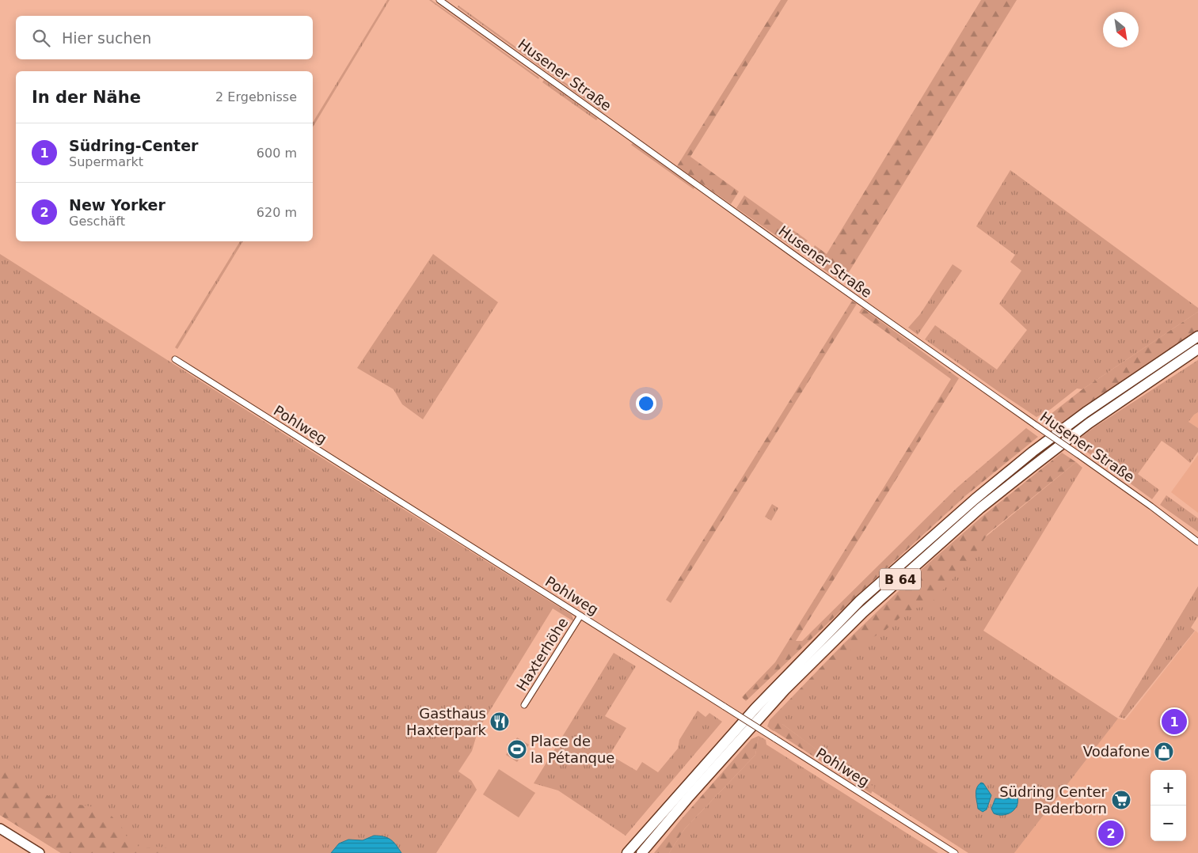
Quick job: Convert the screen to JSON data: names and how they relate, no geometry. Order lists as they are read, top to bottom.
{
  "streets": {
    "highway": ["B 64"],
    "street": ["Husener Straße", "Pohlweg", "Haxterhöhe"]
  },
  "crossings": [
    ["Pohlweg", "Haxterhöhe"]
  ],
  "places": {
    "restaurant": ["Gasthaus Haxterpark"],
    "sports": ["Place de la Pétanque"],
    "shop": ["Vodafone"],
    "supermarket": ["Südring Center Paderborn"]
  },
  "north": "bottom right",
  "page": {
    "search": "Hier suchen",
    "heading": ["In der Nähe", "2 Ergebnisse"],
    "list": [
      {
        "mark": "1",
        "name": "Südring-Center",
        "note": "Supermarkt",
        "value": "600 m"
      },
      {
        "mark": "2",
        "name": "New Yorker",
        "note": "Geschäft",
        "value": "620 m"
      }
    ],
    "pins": ["1", "2"],
    "map_buttons": ["+", "−"]
  }
}
